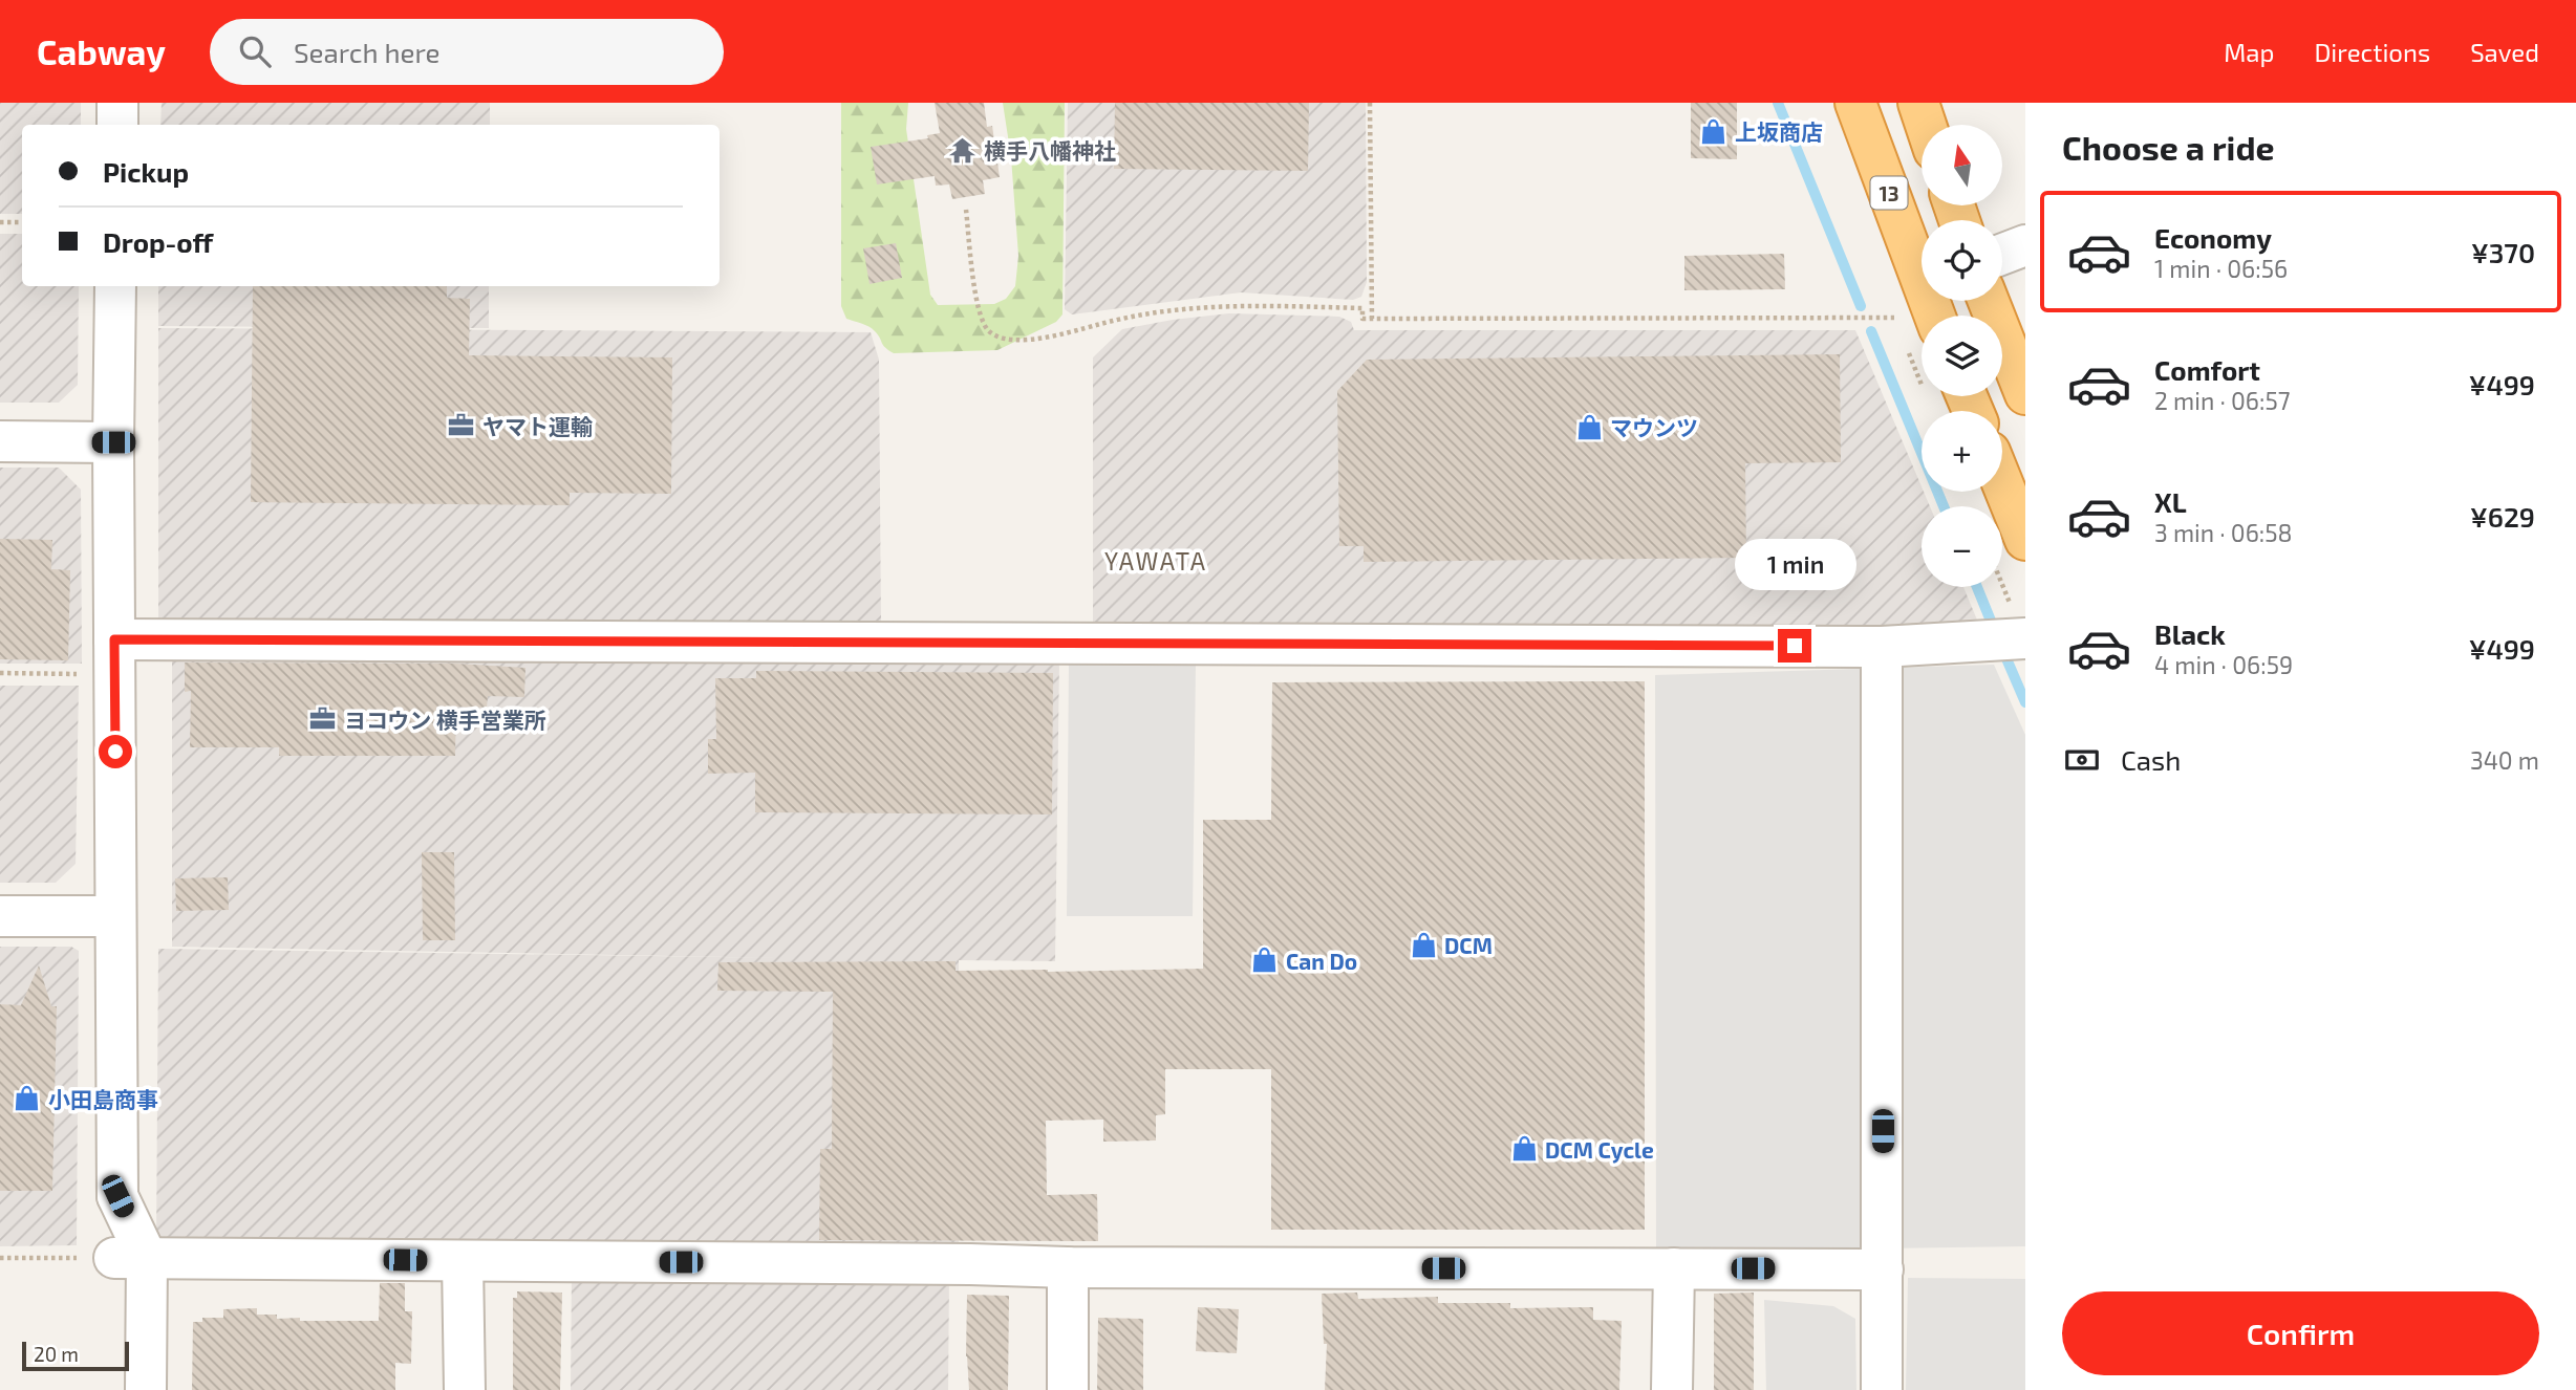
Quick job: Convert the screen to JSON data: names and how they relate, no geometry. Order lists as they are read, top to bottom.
{
  "streets": {
    "highway": ["13"]
  },
  "districts": ["YAWATA"],
  "places": {
    "shop": [
      "上坂商店",
      "マウンツ",
      "DCM",
      "Can Do",
      "小田島商事",
      "DCM Cycle"
    ],
    "temple": ["横手八幡神社"],
    "office": ["ヤマト運輸", "ヨコウン 横手営業所"]
  },
  "scale_bar": "20 m",
  "north": "top",
  "page": {
    "header": "Cabway",
    "search": "Search here",
    "nav": ["Map", "Directions", "Saved"],
    "heading": "Choose a ride",
    "map_buttons": ["+", "−"],
    "banner": ["Pickup", "Drop-off"],
    "list": [
      {
        "name": "Economy",
        "note": "1 min · 06:56",
        "value": "¥370"
      },
      {
        "name": "Comfort",
        "note": "2 min · 06:57",
        "value": "¥499"
      },
      {
        "name": "XL",
        "note": "3 min · 06:58",
        "value": "¥629"
      },
      {
        "name": "Black",
        "note": "4 min · 06:59",
        "value": "¥499"
      }
    ],
    "bubble": "1 min",
    "pay": ["Cash", "340 m"],
    "buttons": "Confirm",
    "scale": "20 m"
  }
}
